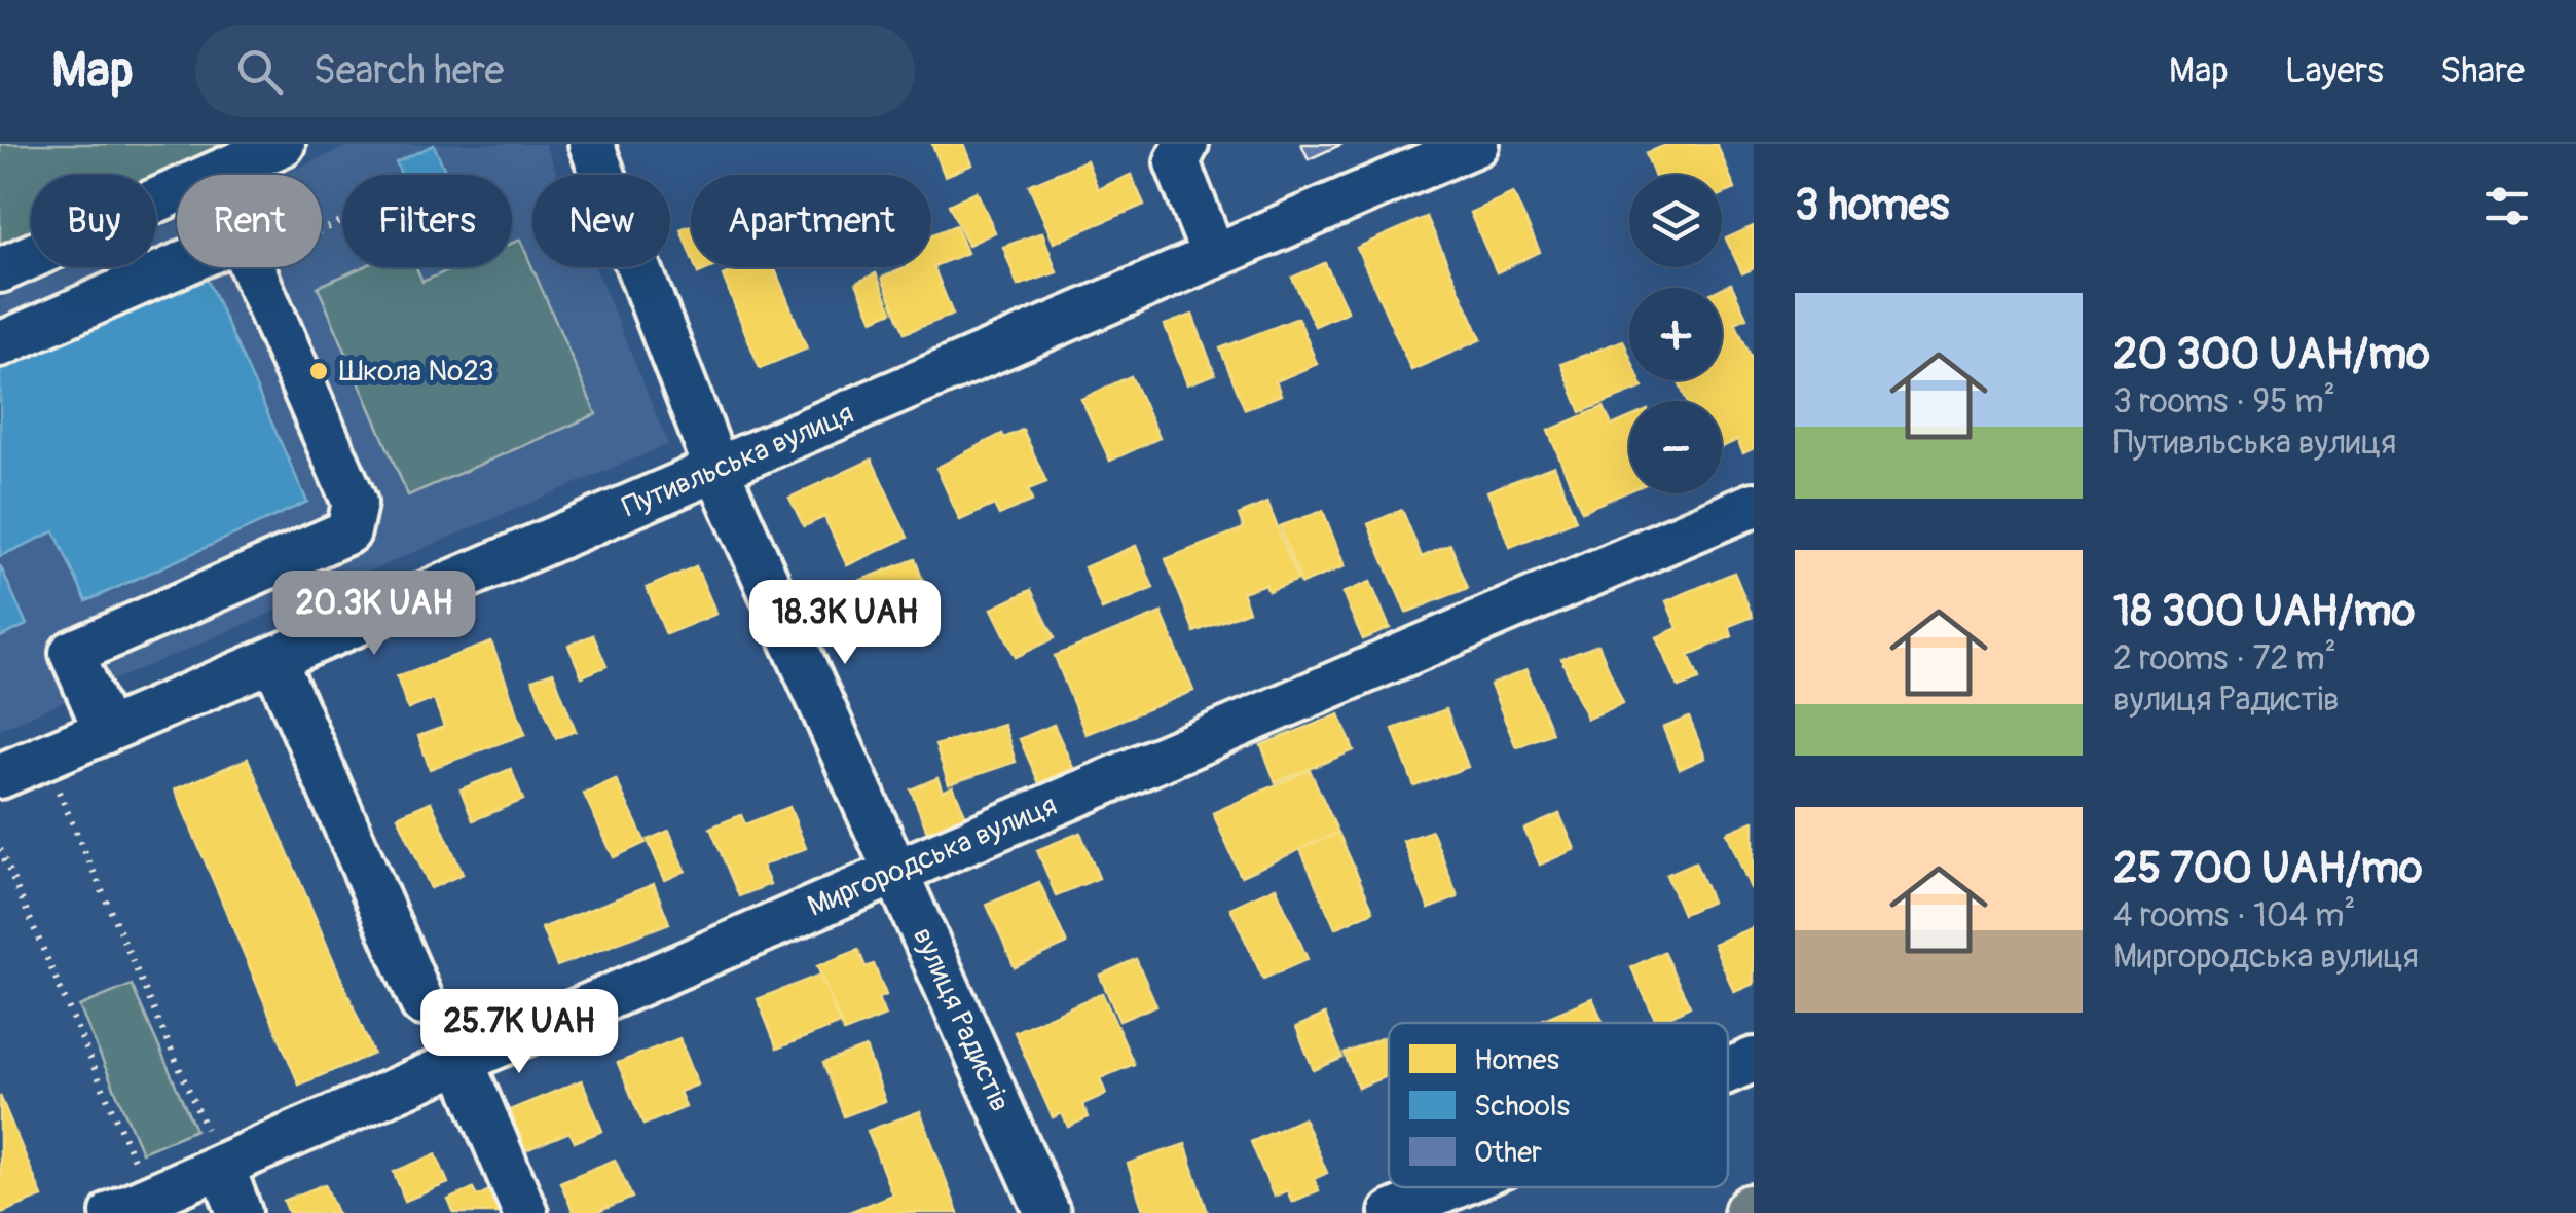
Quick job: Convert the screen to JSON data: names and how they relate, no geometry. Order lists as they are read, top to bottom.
{
  "streets": {
    "street": ["Путивльська вулиця", "Миргородська вулиця", "вулиця Радистів"]
  },
  "crossings": [
    ["Путивльська вулиця", "вулиця Радистів"],
    ["Миргородська вулиця", "вулиця Радистів"]
  ],
  "places": ["Школа №23"],
  "legend": ["Homes", "Schools", "Other"],
  "page": {
    "header": "Map",
    "search": "Search here",
    "nav": ["Map", "Layers", "Share"],
    "heading": "3 homes",
    "map_buttons": ["+", "−"],
    "chip": [
      "Buy",
      "Rent",
      "Filters",
      "New",
      "Apartment"
    ],
    "list": [
      {
        "name": "20 300 UAH/mo",
        "note": "3 rooms · 95 m² · Путивльська вулиця"
      },
      {
        "name": "18 300 UAH/mo",
        "note": "2 rooms · 72 m² · вулиця Радистів"
      },
      {
        "name": "25 700 UAH/mo",
        "note": "4 rooms · 104 m² · Миргородська вулиця"
      }
    ],
    "price": ["20.3K UAH", "18.3K UAH", "25.7K UAH"]
  }
}
